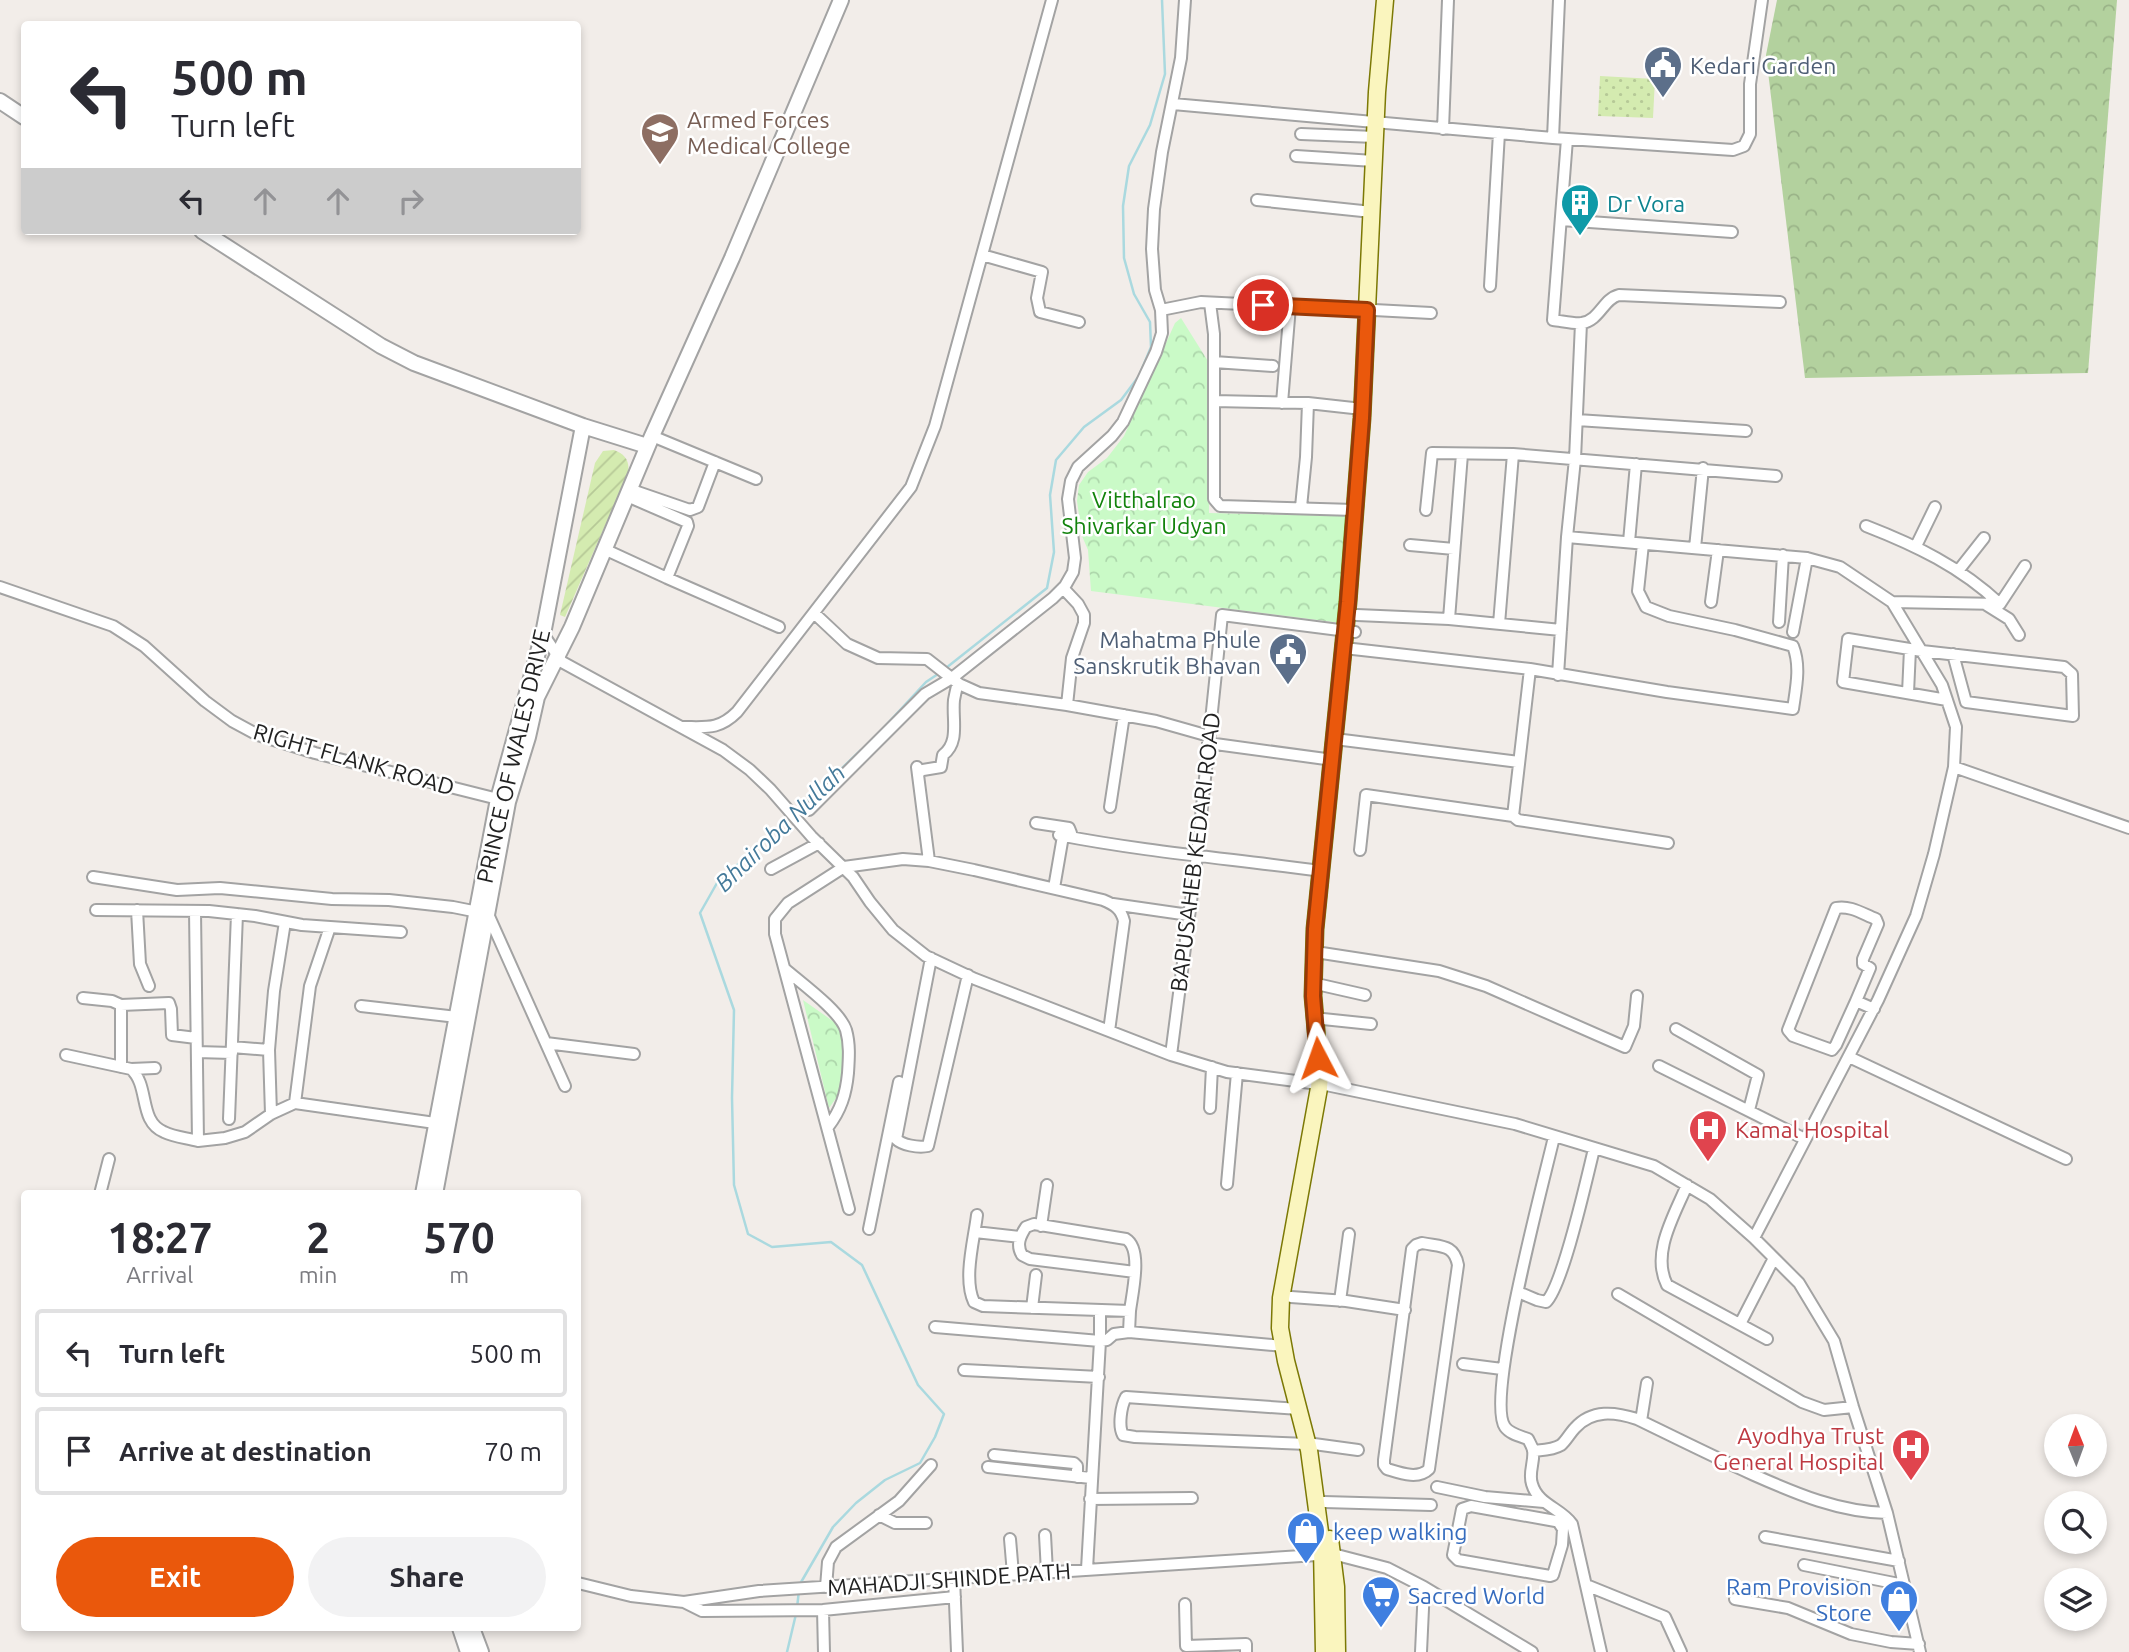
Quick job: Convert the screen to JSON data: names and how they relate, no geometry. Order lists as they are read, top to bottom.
{
  "streets": {
    "street": [
      "PRINCE OF WALES DRIVE",
      "RIGHT FLANK ROAD",
      "BAPUSAHEB KEDARI ROAD",
      "MAHADJI SHINDE PATH"
    ]
  },
  "crossings": [
    ["PRINCE OF WALES DRIVE", "RIGHT FLANK ROAD"]
  ],
  "water": ["Bhairoba Nullah"],
  "parks": ["Vitthalrao Shivarkar Udyan"],
  "places": {
    "public building": ["Kedari Garden", "Mahatma Phule Sanskrutik Bhavan"],
    "school or university": ["Armed Forces Medical College"],
    "building": ["Dr Vora"],
    "hospital": ["Kamal Hospital", "Ayodhya Trust General Hospital"],
    "shop": ["keep walking", "Ram Provision Store"],
    "supermarket": ["Sacred World"]
  },
  "north": "top",
  "page": {
    "turn": ["500 m", "Turn left"],
    "eta": [
      "18:27",
      "Arrival",
      "2",
      "min",
      "570",
      "m"
    ],
    "list": [
      {
        "name": "Turn left",
        "value": "500 m"
      },
      {
        "name": "Arrive at destination",
        "value": "70 m"
      }
    ],
    "buttons": ["Exit", "Share"]
  }
}
